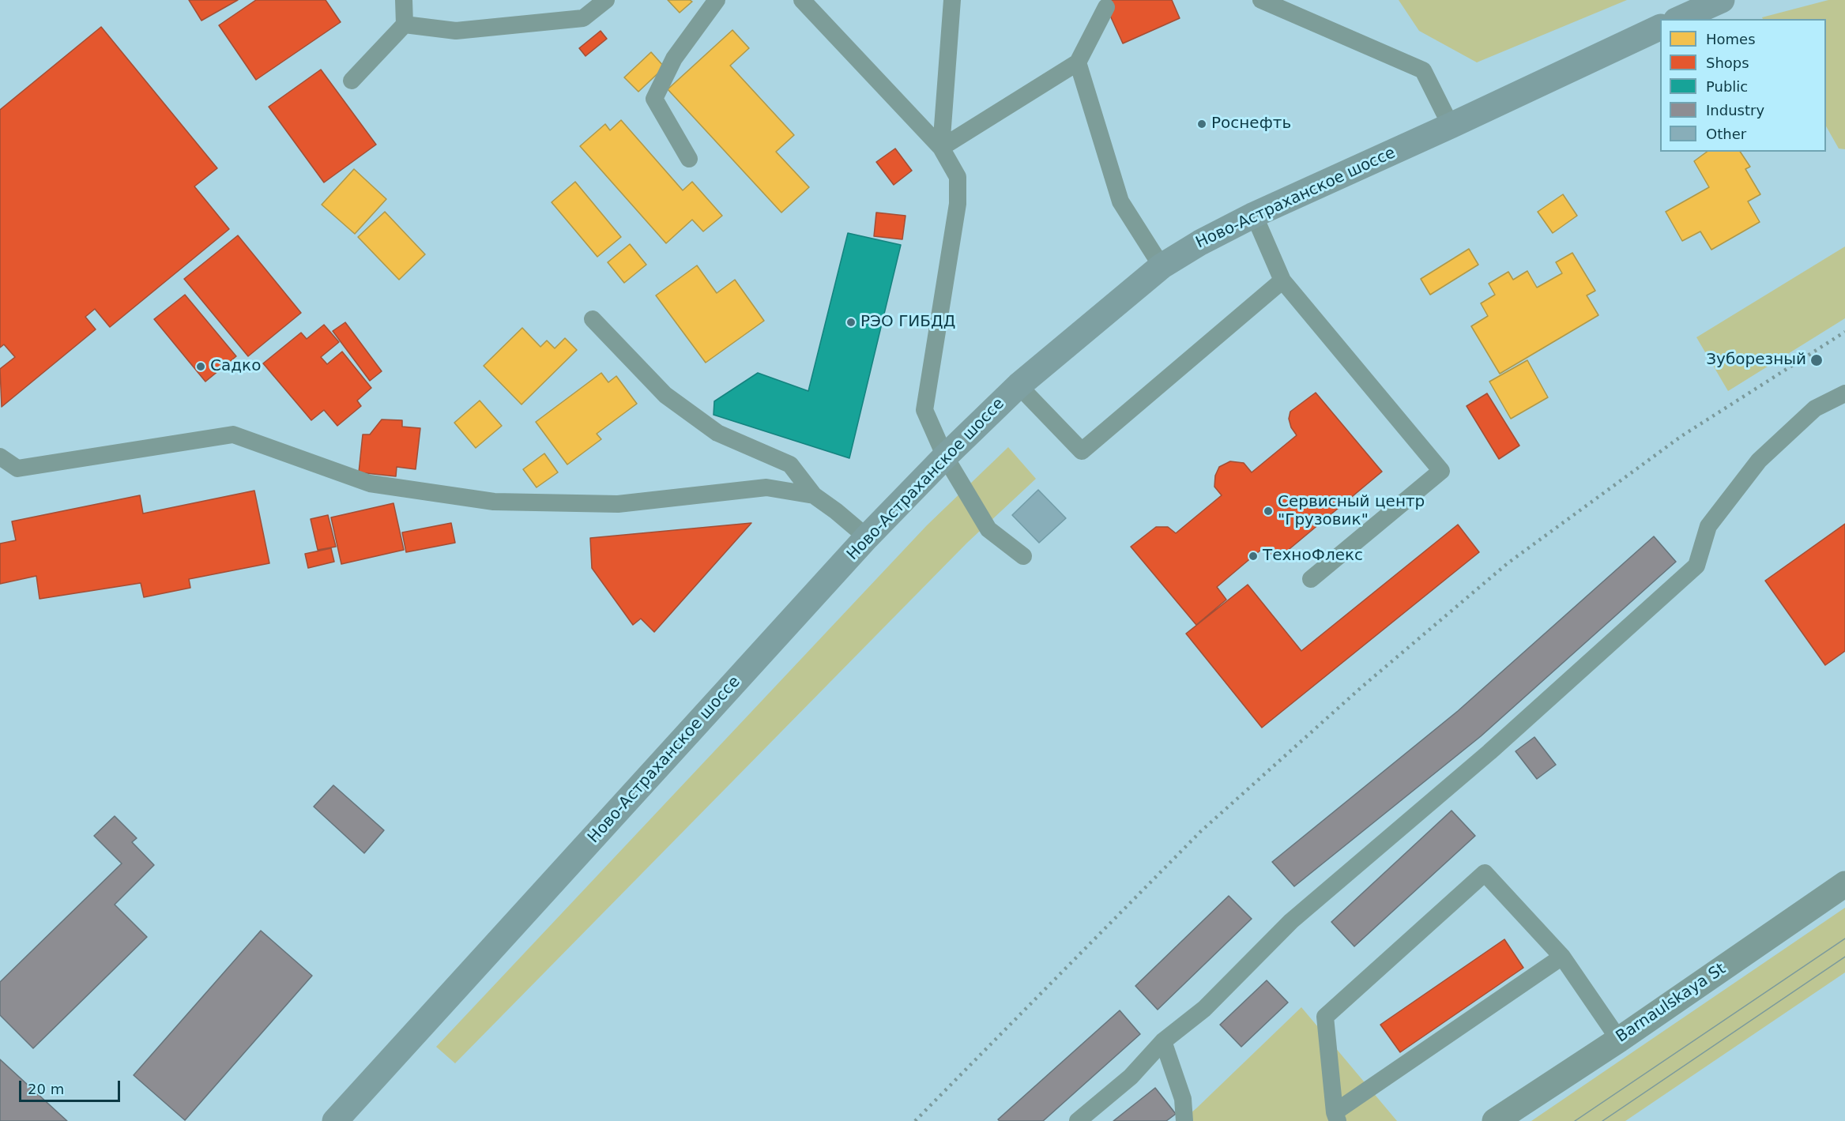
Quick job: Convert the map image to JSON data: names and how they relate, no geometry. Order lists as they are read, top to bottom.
{
  "streets": {
    "main road": ["Ново-Астраханское шоссе"],
    "street": ["Barnaulskaya St"]
  },
  "places": [
    "Роснефть",
    "РЭО ГИБДД",
    "Зуборезный",
    "Садко",
    "Сервисный центр \"Грузовик\"",
    "ТехноФлекс"
  ],
  "legend": [
    "Homes",
    "Shops",
    "Public",
    "Industry",
    "Other"
  ],
  "scale_bar": "20 m"
}
